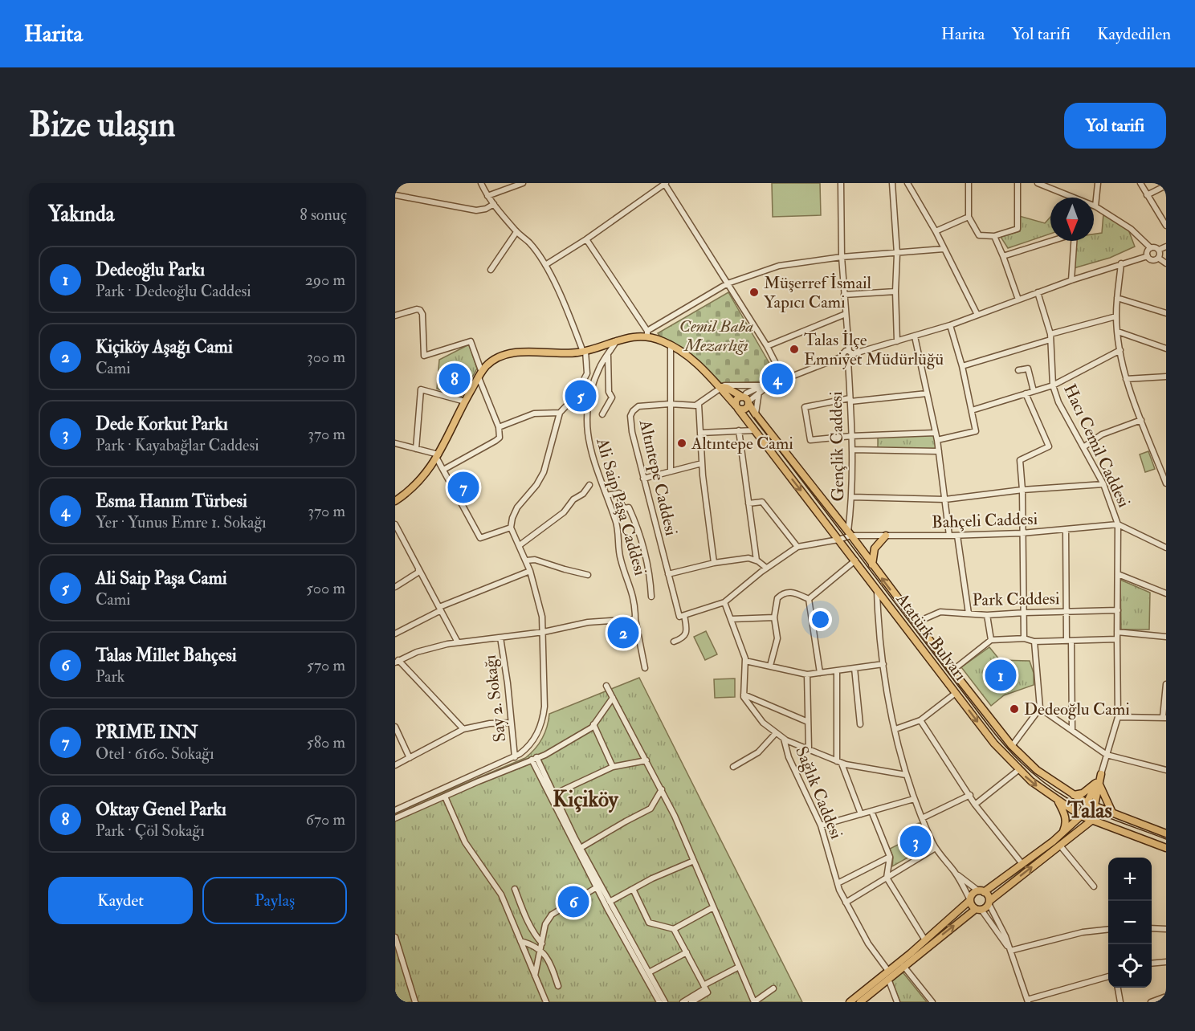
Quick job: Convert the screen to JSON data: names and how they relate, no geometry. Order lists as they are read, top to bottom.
{
  "streets": {
    "main road": ["Atatürk Bulvarı"],
    "street": [
      "Hacı Cemil Caddesi",
      "Gençlik Caddesi",
      "Altıntepe Caddesi",
      "Ali Saip Paşa Caddesi",
      "Bahçeli Caddesi",
      "Park Caddesi",
      "Say 2. Sokağı",
      "Sağlık Caddesi"
    ]
  },
  "crossings": [
    ["Hacı Cemil Caddesi", "Bahçeli Caddesi"],
    ["Hacı Cemil Caddesi", "Park Caddesi"],
    ["Gençlik Caddesi", "Bahçeli Caddesi"],
    ["Gençlik Caddesi", "Atatürk Bulvarı"],
    ["Ali Saip Paşa Caddesi", "Atatürk Bulvarı"],
    ["Bahçeli Caddesi", "Atatürk Bulvarı"],
    ["Park Caddesi", "Atatürk Bulvarı"]
  ],
  "districts": ["Kiçiköy", "Talas"],
  "parks": ["Cemil Baba Mezarlığı"],
  "places": [
    "Müşerref İsmail Yapıcı Cami",
    "Talas İlçe Emniyet Müdürlüğü",
    "Altıntepe Cami",
    "Dedeoğlu Cami"
  ],
  "north": "bottom",
  "page": {
    "header": "Harita",
    "nav": ["Harita", "Yol tarifi", "Kaydedilen"],
    "buttons": [
      "Yol tarifi",
      ["Kaydet", "Paylaş"]
    ],
    "title": "Bize ulaşın",
    "heading": ["Yakında", "8 sonuç"],
    "list": [
      {
        "mark": "1",
        "name": "Dedeoğlu Parkı",
        "note": "Park · Dedeoğlu Caddesi",
        "value": "290 m"
      },
      {
        "mark": "2",
        "name": "Kiçiköy Aşağı Cami",
        "note": "Cami",
        "value": "300 m"
      },
      {
        "mark": "3",
        "name": "Dede Korkut Parkı",
        "note": "Park · Kayabağlar Caddesi",
        "value": "370 m"
      },
      {
        "mark": "4",
        "name": "Esma Hanım Türbesi",
        "note": "Yer · Yunus Emre 1. Sokağı",
        "value": "370 m"
      },
      {
        "mark": "5",
        "name": "Ali Saip Paşa Cami",
        "note": "Cami",
        "value": "500 m"
      },
      {
        "mark": "6",
        "name": "Talas Millet Bahçesi",
        "note": "Park",
        "value": "570 m"
      },
      {
        "mark": "7",
        "name": "PRIME INN",
        "note": "Otel · 6160. Sokağı",
        "value": "580 m"
      },
      {
        "mark": "8",
        "name": "Oktay Genel Parkı",
        "note": "Park · Çöl Sokağı",
        "value": "670 m"
      }
    ],
    "pins": [
      "4",
      "8",
      "5",
      "7",
      "2",
      "1",
      "3",
      "6"
    ],
    "map_buttons": ["+", "−"]
  }
}
